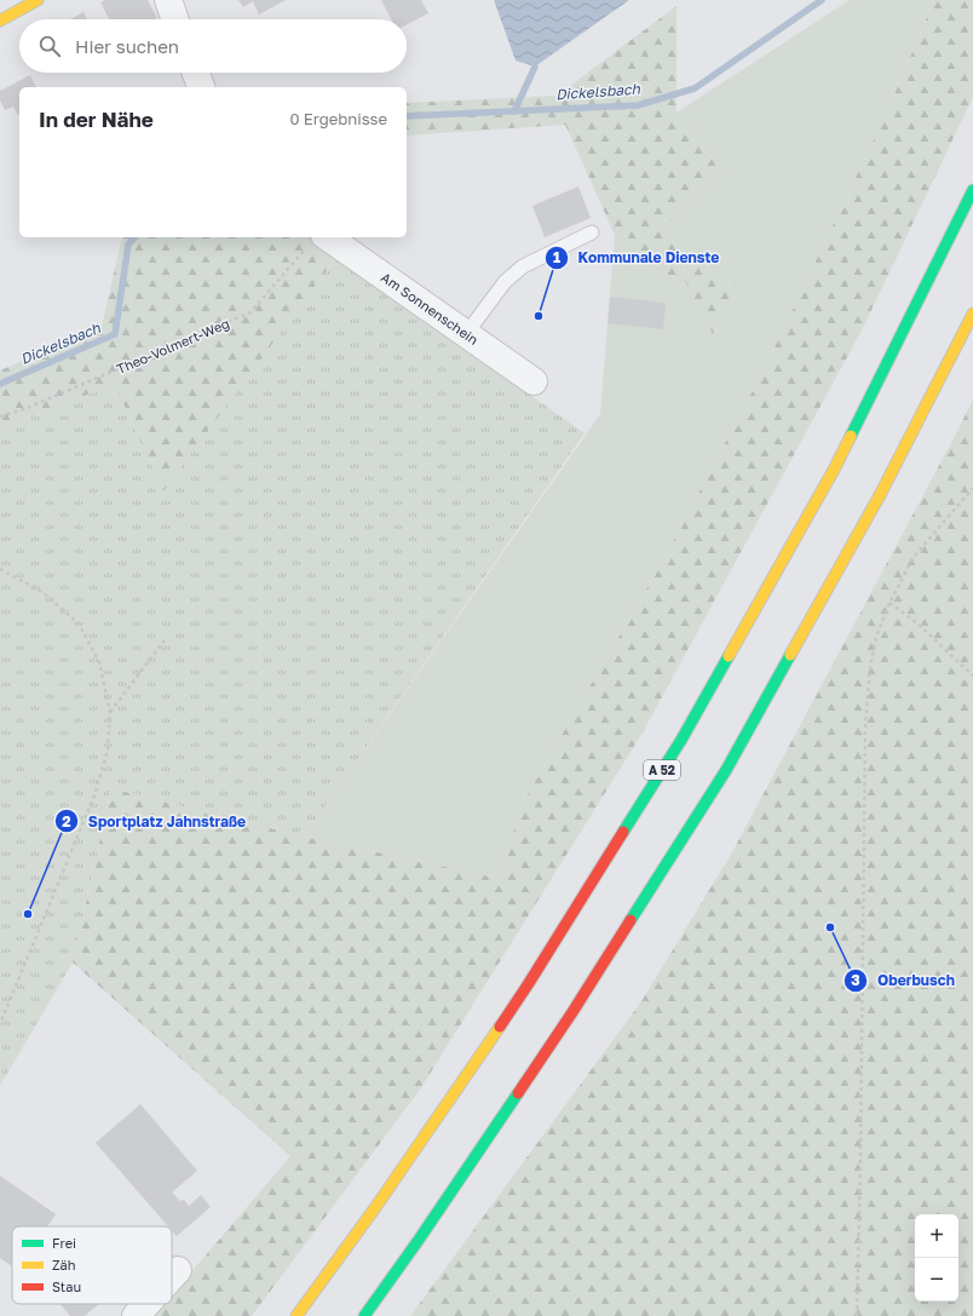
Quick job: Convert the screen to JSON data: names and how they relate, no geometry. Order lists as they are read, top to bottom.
{
  "streets": {
    "main road": ["A 52"],
    "street": ["Am Sonnenschein"],
    "path": ["Theo-Volmert-Weg"]
  },
  "crossings": [
    ["Am Sonnenschein", "Theo-Volmert-Weg"]
  ],
  "water": ["Dickelsbach"],
  "places": ["Kommunale Dienste", "Sportplatz Jahnstraße", "Oberbusch"],
  "legend": ["Frei", "Zäh", "Stau"],
  "page": {
    "search": "Hier suchen",
    "heading": ["In der Nähe", "0 Ergebnisse"],
    "map_buttons": ["+", "−"]
  }
}
